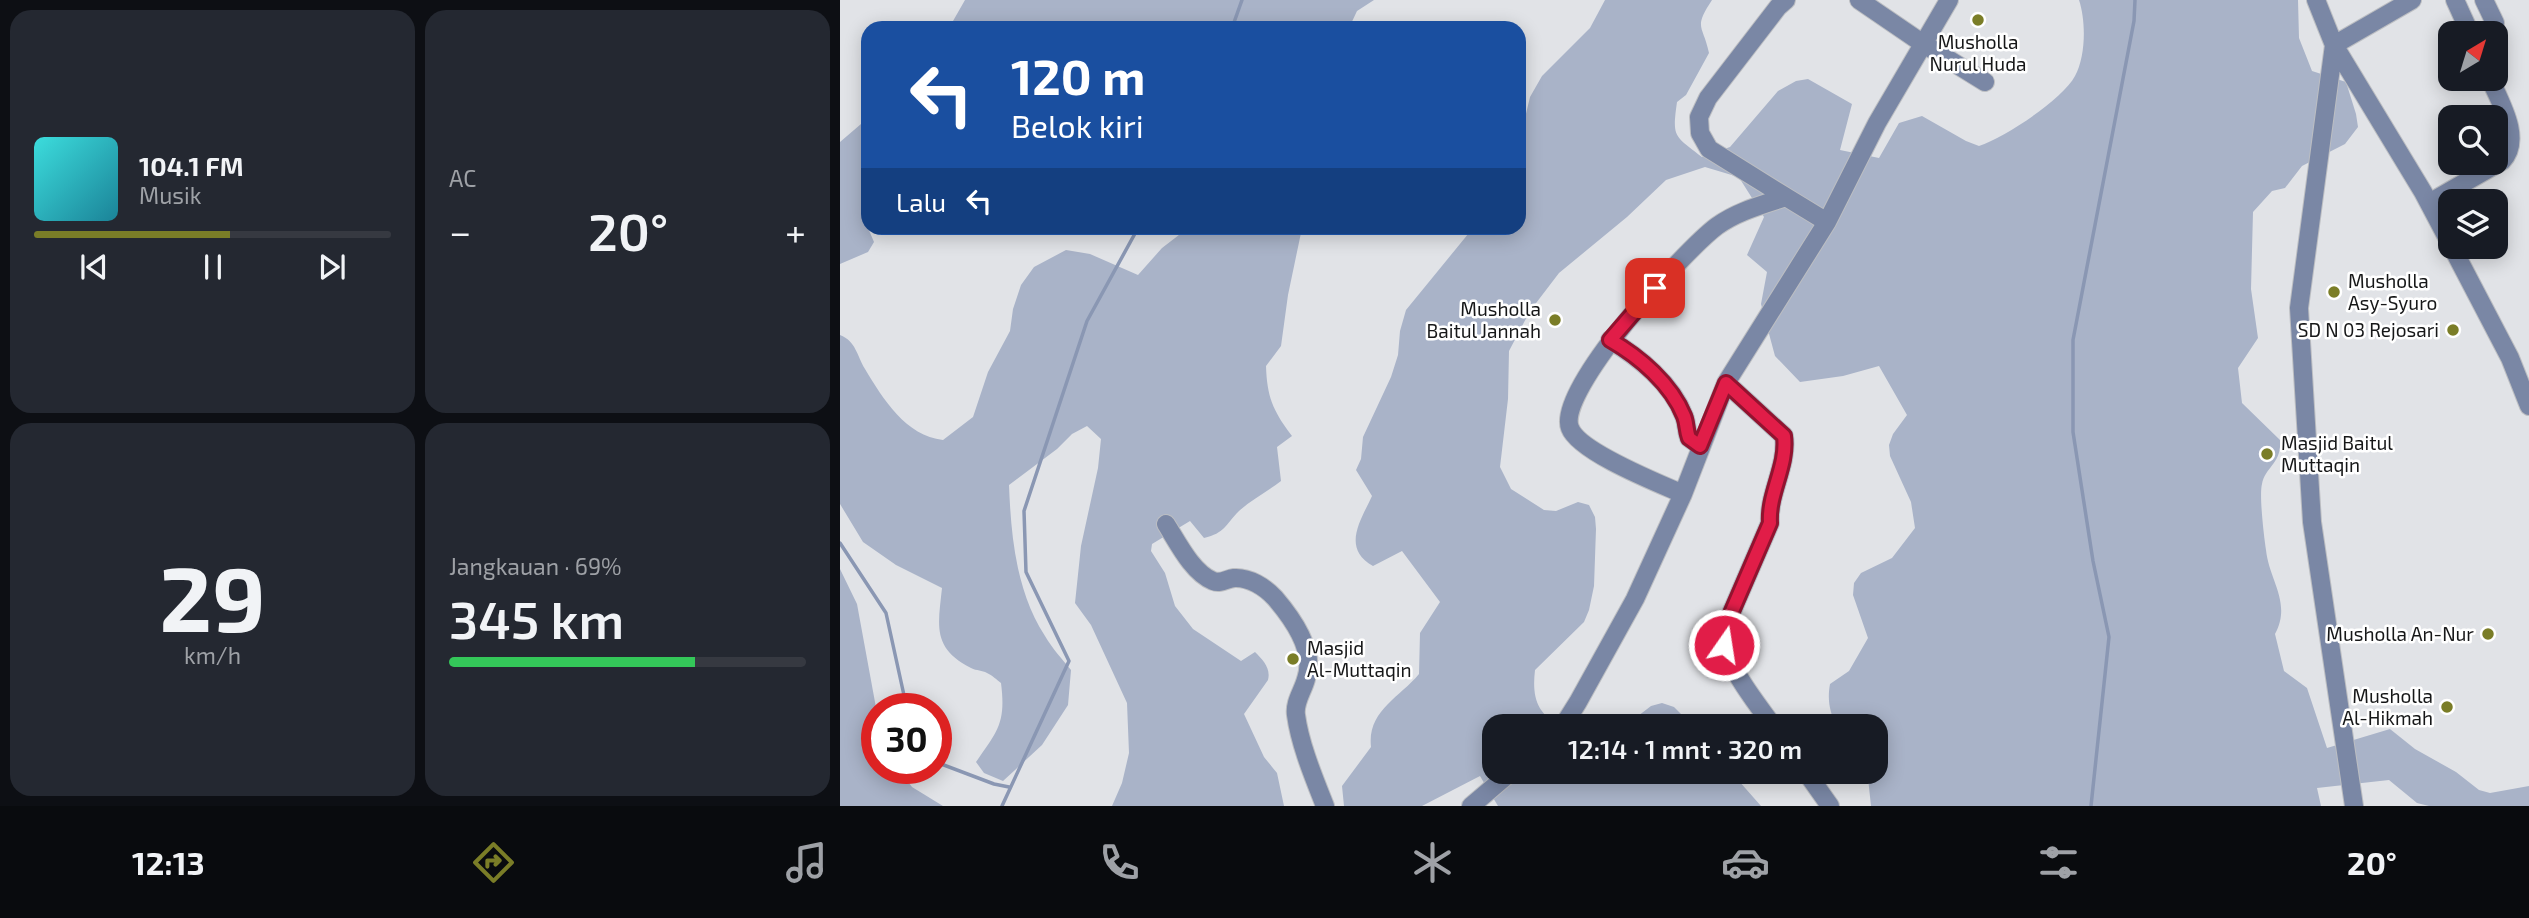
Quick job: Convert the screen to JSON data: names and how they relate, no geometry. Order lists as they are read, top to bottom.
{
  "places": [
    "Musholla Nurul Huda",
    "Musholla Asy-Syuro",
    "Musholla Baitul Jannah",
    "SD N 03 Rejosari",
    "Masjid Baitul Muttaqin",
    "Musholla An-Nur",
    "Masjid Al-Muttaqin",
    "Musholla Al-Hikmah"
  ],
  "north": "top right",
  "page": {
    "tile": [
      "AC",
      ["29", "km/h"],
      ["Jangkauan · 69%", "345 km"]
    ],
    "turn": ["120 m", "Belok kiri"],
    "song": ["104.1 FM", "Musik"],
    "then": "Lalu",
    "heat": ["−", "20°", "+"],
    "limit": "30",
    "trip": "12:14 · 1 mnt · 320 m",
    "tabs": ["12:13", "20°"]
  }
}
